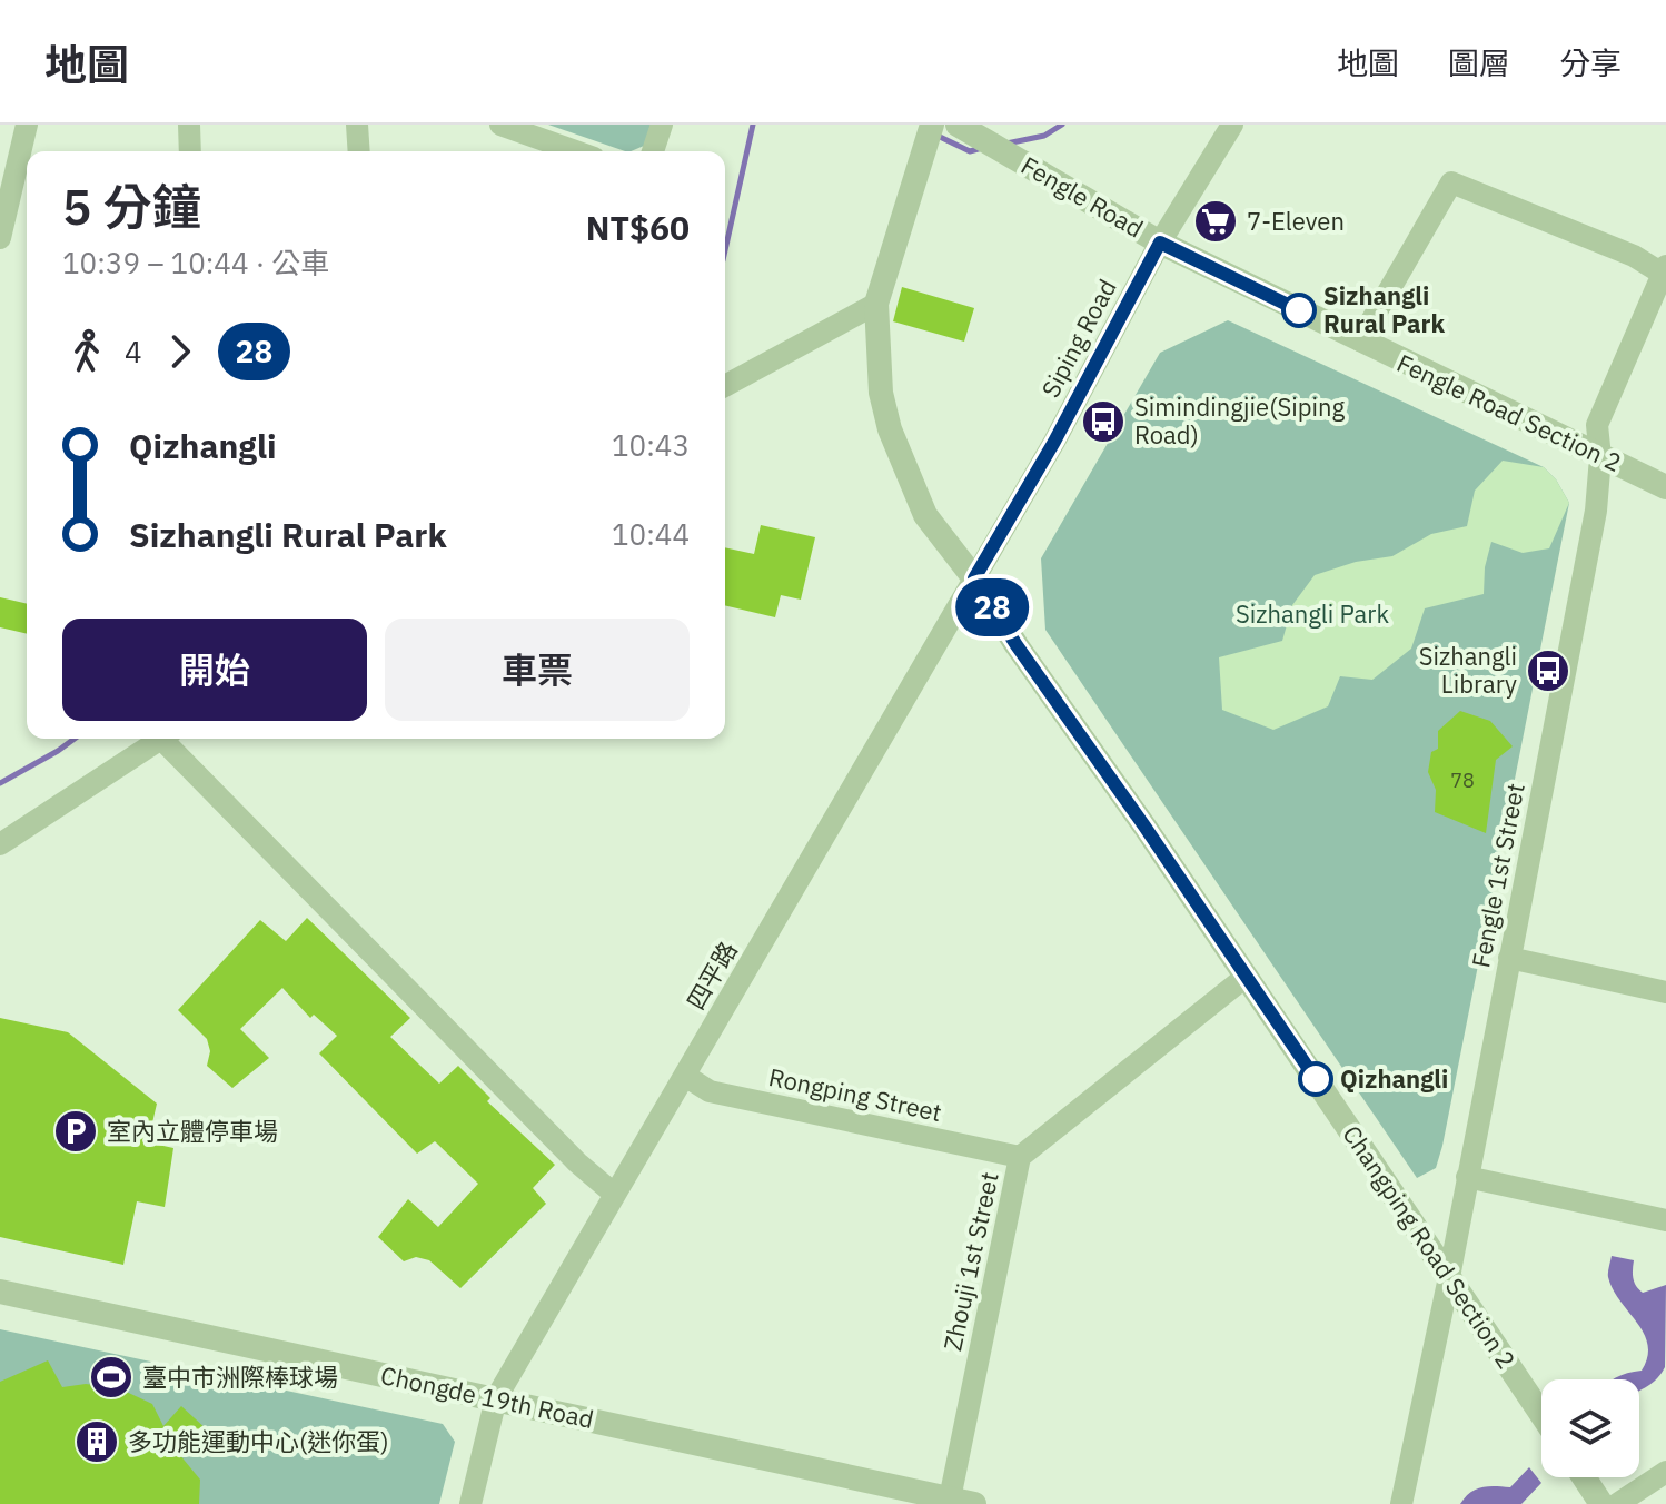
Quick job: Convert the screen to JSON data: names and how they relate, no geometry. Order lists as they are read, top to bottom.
{
  "streets": {
    "street": [
      "Fengle Road",
      "Siping Road",
      "Fengle Road Section 2",
      "Fengle 1st Street",
      "四平路",
      "Rongping Street",
      "Changping Road Section 2",
      "Zhouji 1st Street",
      "Chongde 19th Road"
    ]
  },
  "crossings": [
    ["Fengle Road", "Siping Road"],
    ["Fengle Road", "Fengle Road Section 2"],
    ["Siping Road", "Fengle Road Section 2"],
    ["Siping Road", "四平路"],
    ["Siping Road", "Changping Road Section 2"],
    ["Fengle Road Section 2", "Fengle 1st Street"],
    ["Fengle 1st Street", "Changping Road Section 2"],
    ["四平路", "Rongping Street"],
    ["四平路", "Changping Road Section 2"],
    ["四平路", "Chongde 19th Road"],
    ["Rongping Street", "Zhouji 1st Street"],
    ["Changping Road Section 2", "Zhouji 1st Street"],
    ["Zhouji 1st Street", "Chongde 19th Road"]
  ],
  "parks": ["Sizhangli Park"],
  "places": {
    "supermarket": ["7-Eleven"],
    "other": ["Sizhangli Rural Park", "Qizhangli"],
    "bus stop": ["Simindingjie(Siping Road)", "Sizhangli Library"],
    "parking": ["室內立體停車場"],
    "sports": ["臺中市洲際棒球場"],
    "building": ["多功能運動中心(迷你蛋)"]
  },
  "lines": ["bus line 28"],
  "house_numbers": ["78"],
  "page": {
    "header": "地圖",
    "nav": ["地圖", "圖層", "分享"],
    "on_map": "28",
    "heading": ["5 分鐘", "10:39 – 10:44 · 公車", "NT$60"],
    "legs": ["4", "28"],
    "list": [
      {
        "name": "Qizhangli",
        "value": "10:43"
      },
      {
        "name": "Sizhangli Rural Park",
        "value": "10:44"
      }
    ],
    "buttons": ["開始", "車票"]
  }
}
